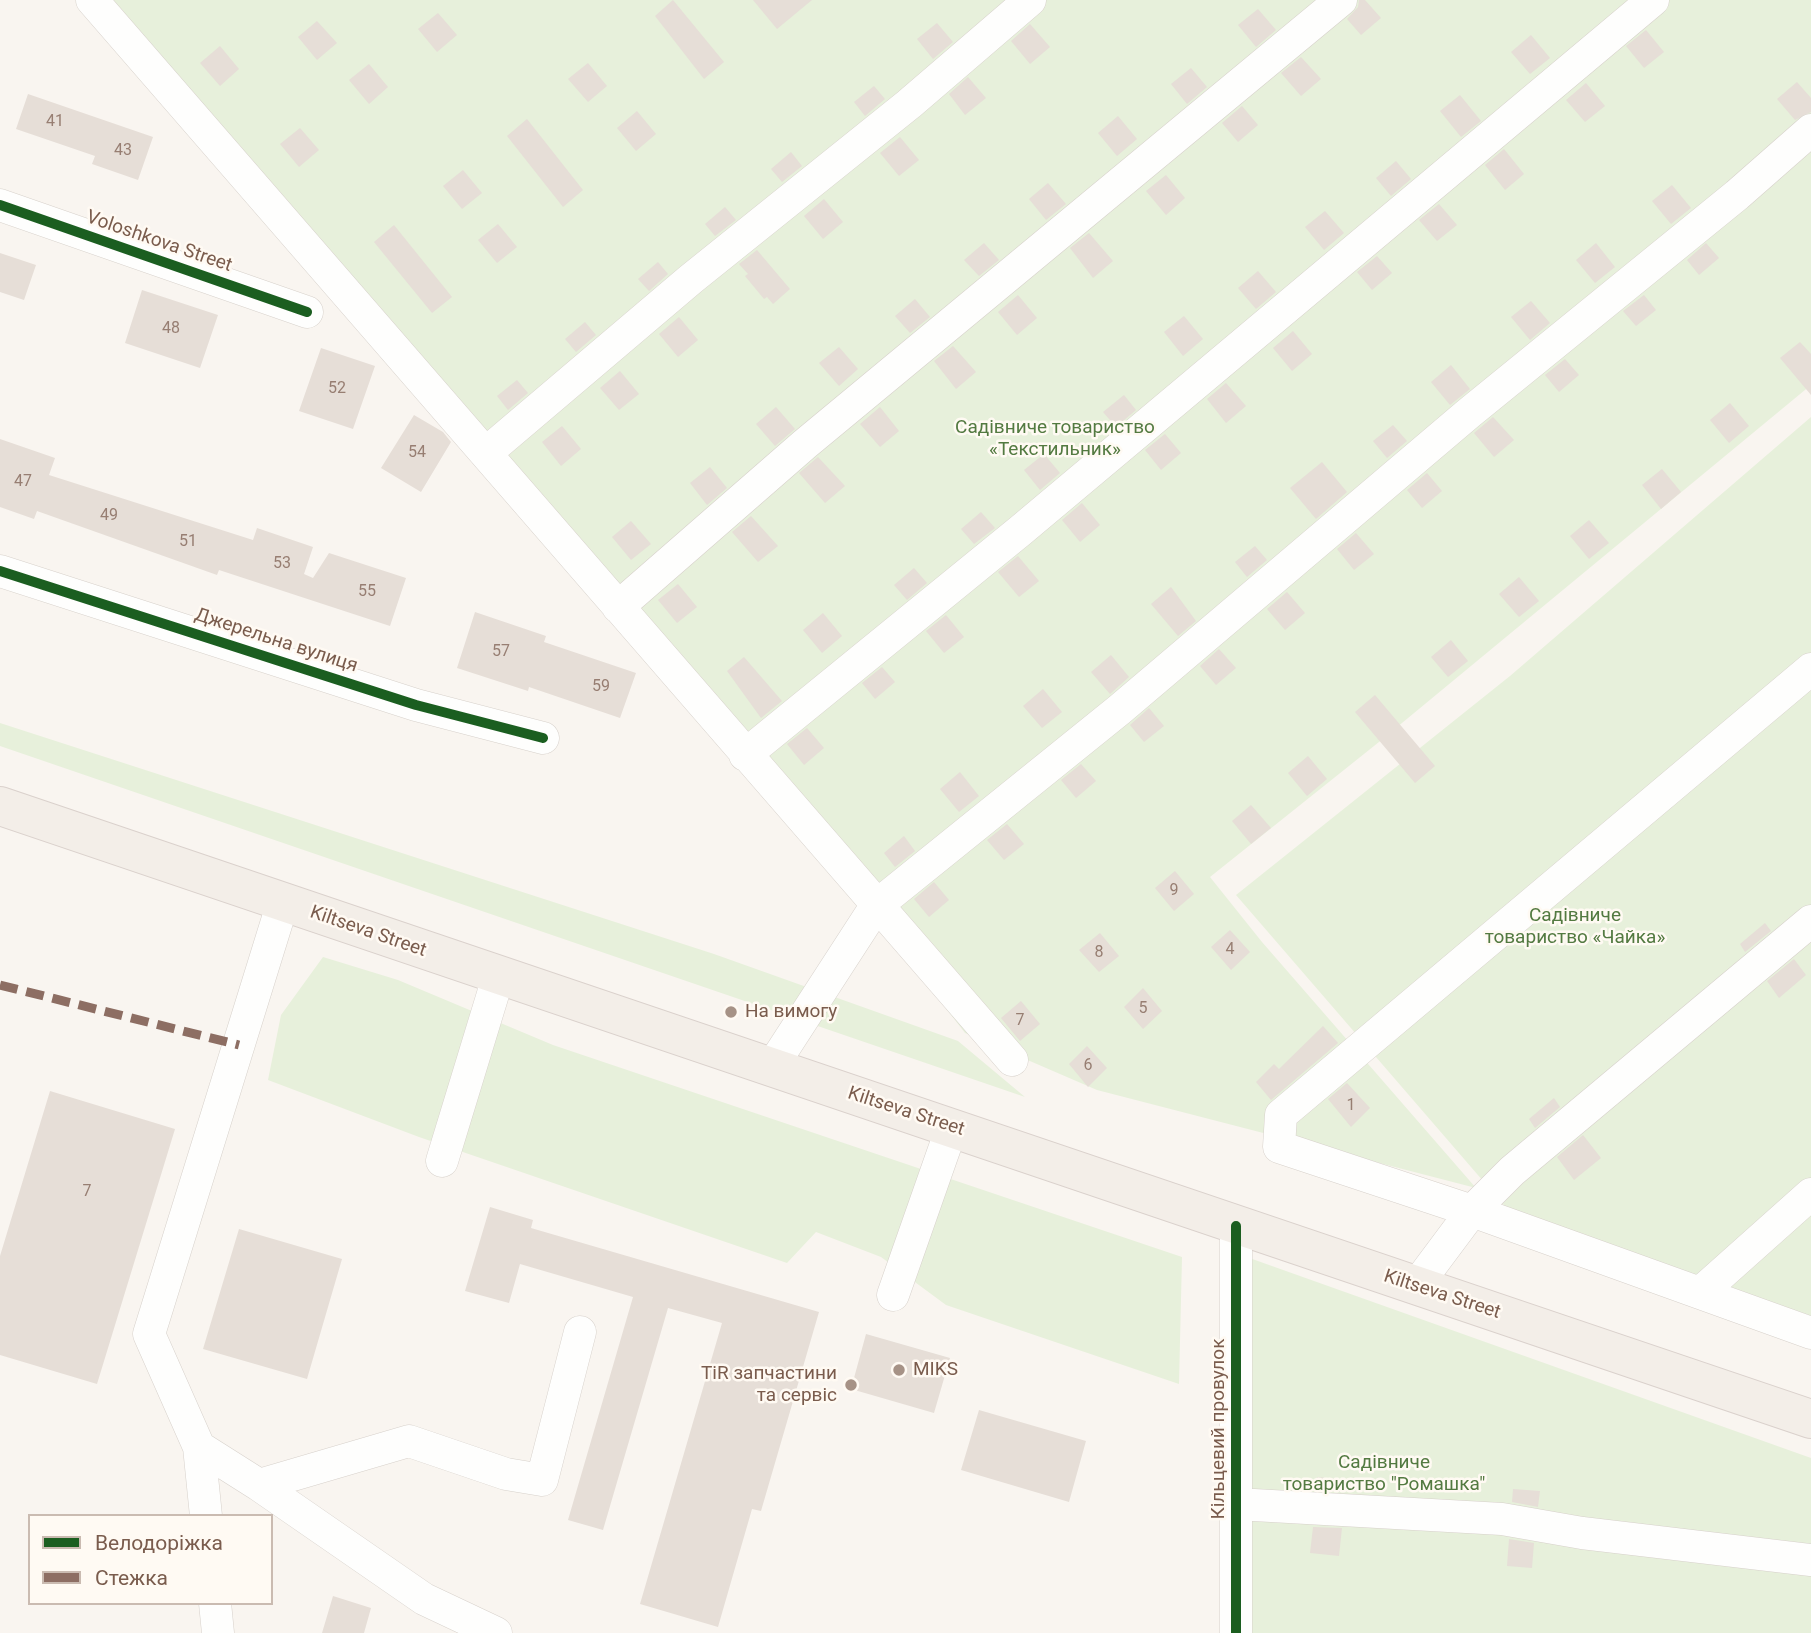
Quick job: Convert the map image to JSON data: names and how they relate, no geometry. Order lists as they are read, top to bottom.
{
  "streets": {
    "main road": ["Kiltseva Street"],
    "street": ["Voloshkova Street", "Джерельна вулиця", "Кільцевий провулок"]
  },
  "crossings": [
    ["Kiltseva Street", "Кільцевий провулок"]
  ],
  "parks": ["Садівниче товариство «Текстильник»", "Садівниче товариство «Чайка»", "Садівниче товариство \"Ромашка\""],
  "places": ["На вимогу", "MIKS", "TiR запчастини та сервіс"],
  "house_numbers": [
    "41",
    "43",
    "48",
    "52",
    "54",
    "47",
    "49",
    "51",
    "53",
    "55",
    "57",
    "59",
    "9",
    "4",
    "8",
    "5",
    "7",
    "6",
    "1",
    "7"
  ],
  "legend": ["Велодоріжка", "Стежка"]
}
